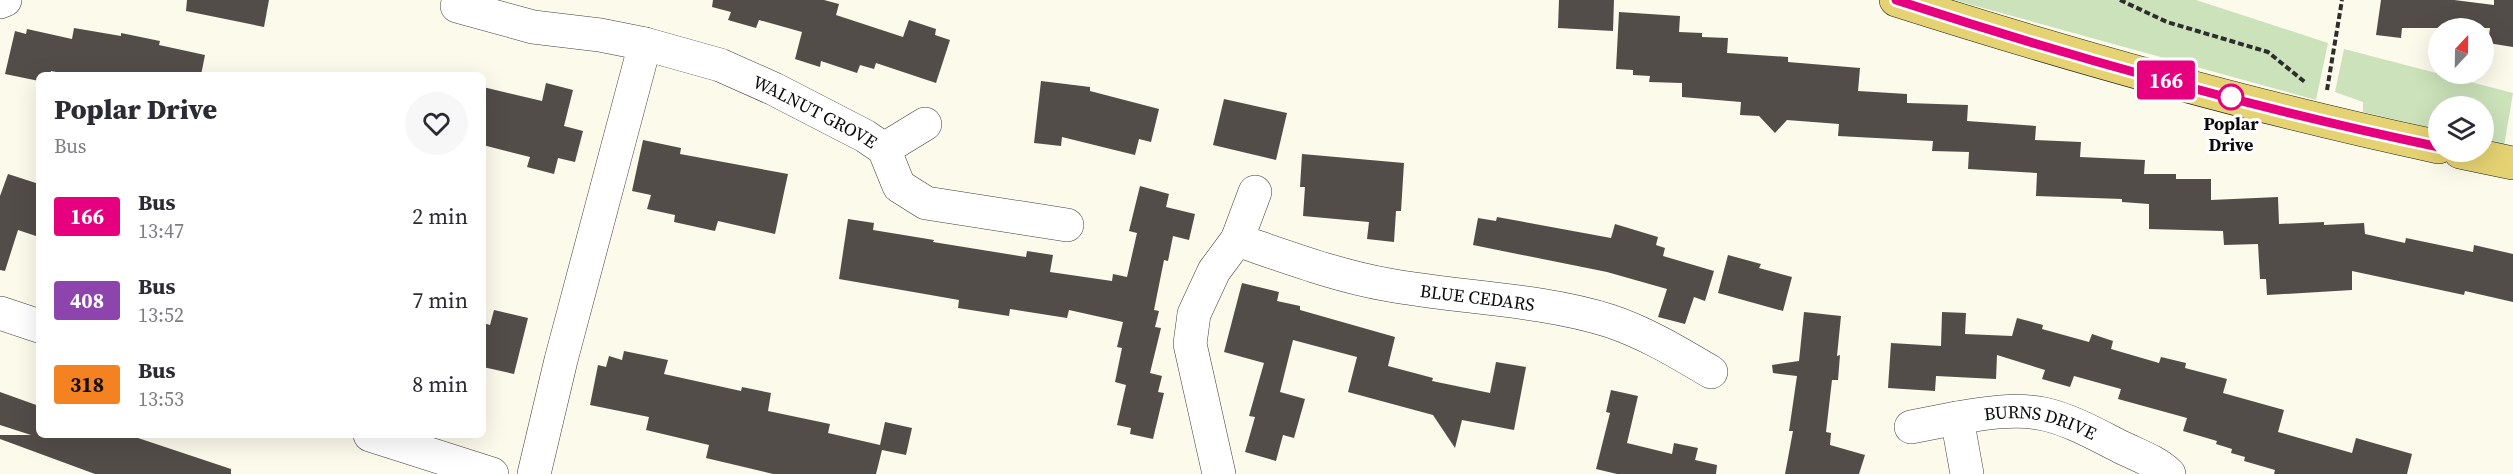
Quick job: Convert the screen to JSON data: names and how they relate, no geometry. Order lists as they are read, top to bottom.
{
  "streets": {
    "street": ["WALNUT GROVE", "BLUE CEDARS", "BURNS DRIVE"]
  },
  "places": ["Poplar Drive"],
  "lines": ["bus line 166"],
  "north": "top",
  "page": {
    "on_map": "166",
    "heading": ["Poplar Drive", "Bus"],
    "list": [
      {
        "mark": "166",
        "name": "Bus",
        "note": "13:47",
        "value": "2 min"
      },
      {
        "mark": "408",
        "name": "Bus",
        "note": "13:52",
        "value": "7 min"
      },
      {
        "mark": "318",
        "name": "Bus",
        "note": "13:53",
        "value": "8 min"
      }
    ]
  }
}
